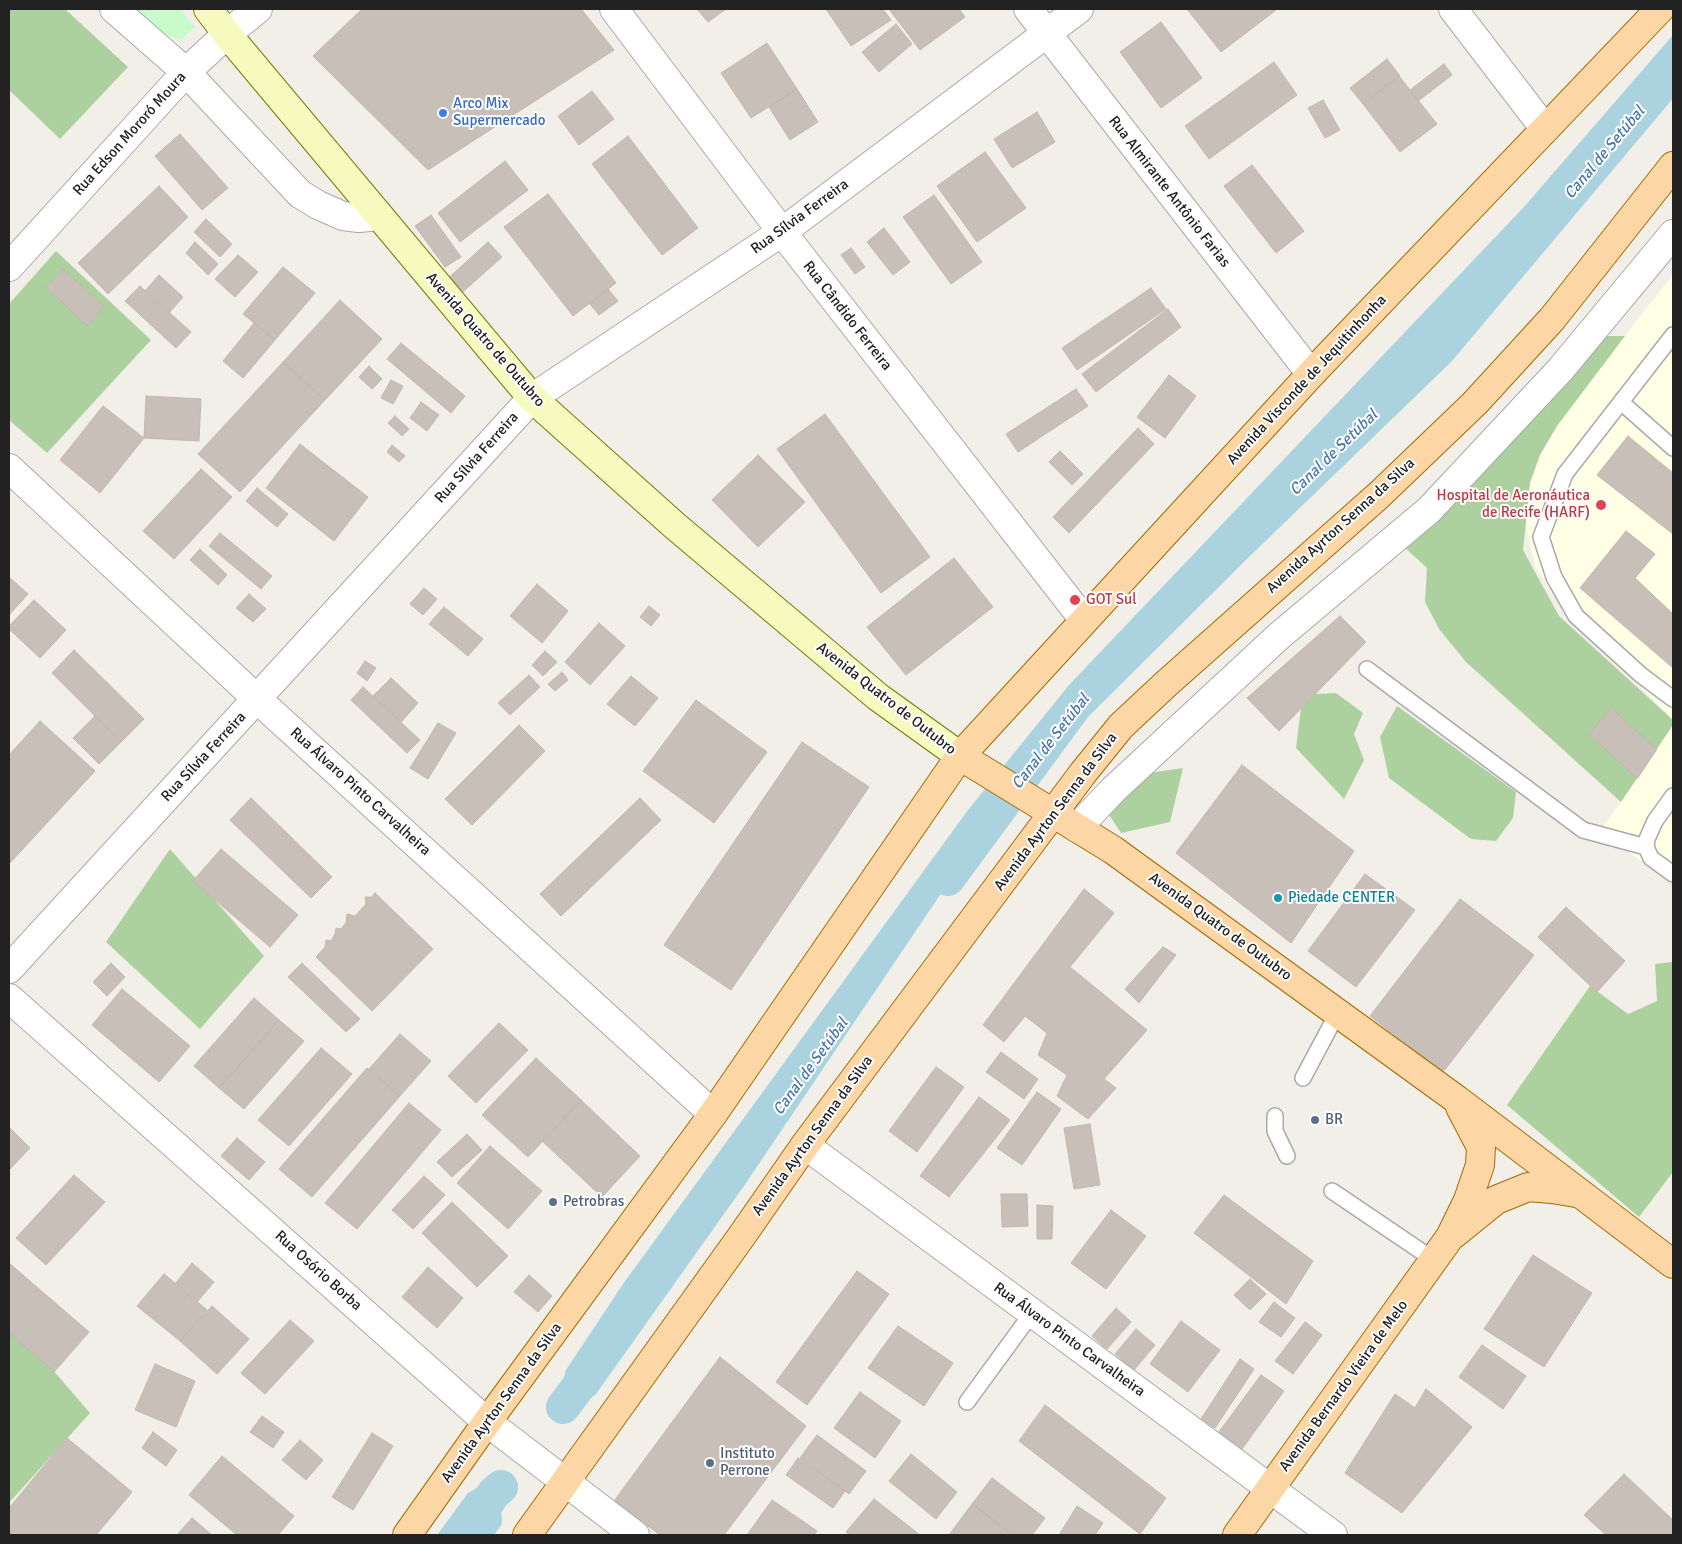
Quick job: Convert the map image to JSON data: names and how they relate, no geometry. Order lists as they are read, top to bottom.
{
  "streets": {
    "main road": [
      "Avenida Quatro de Outubro",
      "Avenida Visconde de Jequitinhonha",
      "Avenida Ayrton Senna da Silva",
      "Avenida Bernardo Vieira de Melo"
    ],
    "street": [
      "Rua Edson Mororó Moura",
      "Rua Almirante Antônio Farias",
      "Rua Sílvia Ferreira",
      "Rua Cândido Ferreira",
      "Rua Álvaro Pinto Carvalheira",
      "Rua Osório Borba"
    ]
  },
  "crossings": [
    ["Rua Edson Mororó Moura", "Avenida Quatro de Outubro"],
    ["Rua Almirante Antônio Farias", "Rua Sílvia Ferreira"],
    ["Rua Almirante Antônio Farias", "Avenida Visconde de Jequitinhonha"],
    ["Rua Sílvia Ferreira", "Rua Cândido Ferreira"],
    ["Rua Sílvia Ferreira", "Avenida Quatro de Outubro"],
    ["Rua Sílvia Ferreira", "Rua Álvaro Pinto Carvalheira"],
    ["Rua Cândido Ferreira", "Avenida Visconde de Jequitinhonha"],
    ["Avenida Quatro de Outubro", "Avenida Visconde de Jequitinhonha"],
    ["Avenida Quatro de Outubro", "Avenida Ayrton Senna da Silva"],
    ["Avenida Quatro de Outubro", "Avenida Bernardo Vieira de Melo"],
    ["Avenida Visconde de Jequitinhonha", "Avenida Ayrton Senna da Silva"],
    ["Avenida Ayrton Senna da Silva", "Rua Álvaro Pinto Carvalheira"],
    ["Avenida Ayrton Senna da Silva", "Rua Osório Borba"],
    ["Rua Álvaro Pinto Carvalheira", "Avenida Bernardo Vieira de Melo"]
  ],
  "water": ["Canal de Setúbal"],
  "places": [
    "Arco Mix Supermercado",
    "Hospital de Aeronáutica de Recife (HARF)",
    "GOT Sul",
    "Piedade CENTER",
    "BR",
    "Petrobras",
    "Instituto Perrone"
  ]
}
